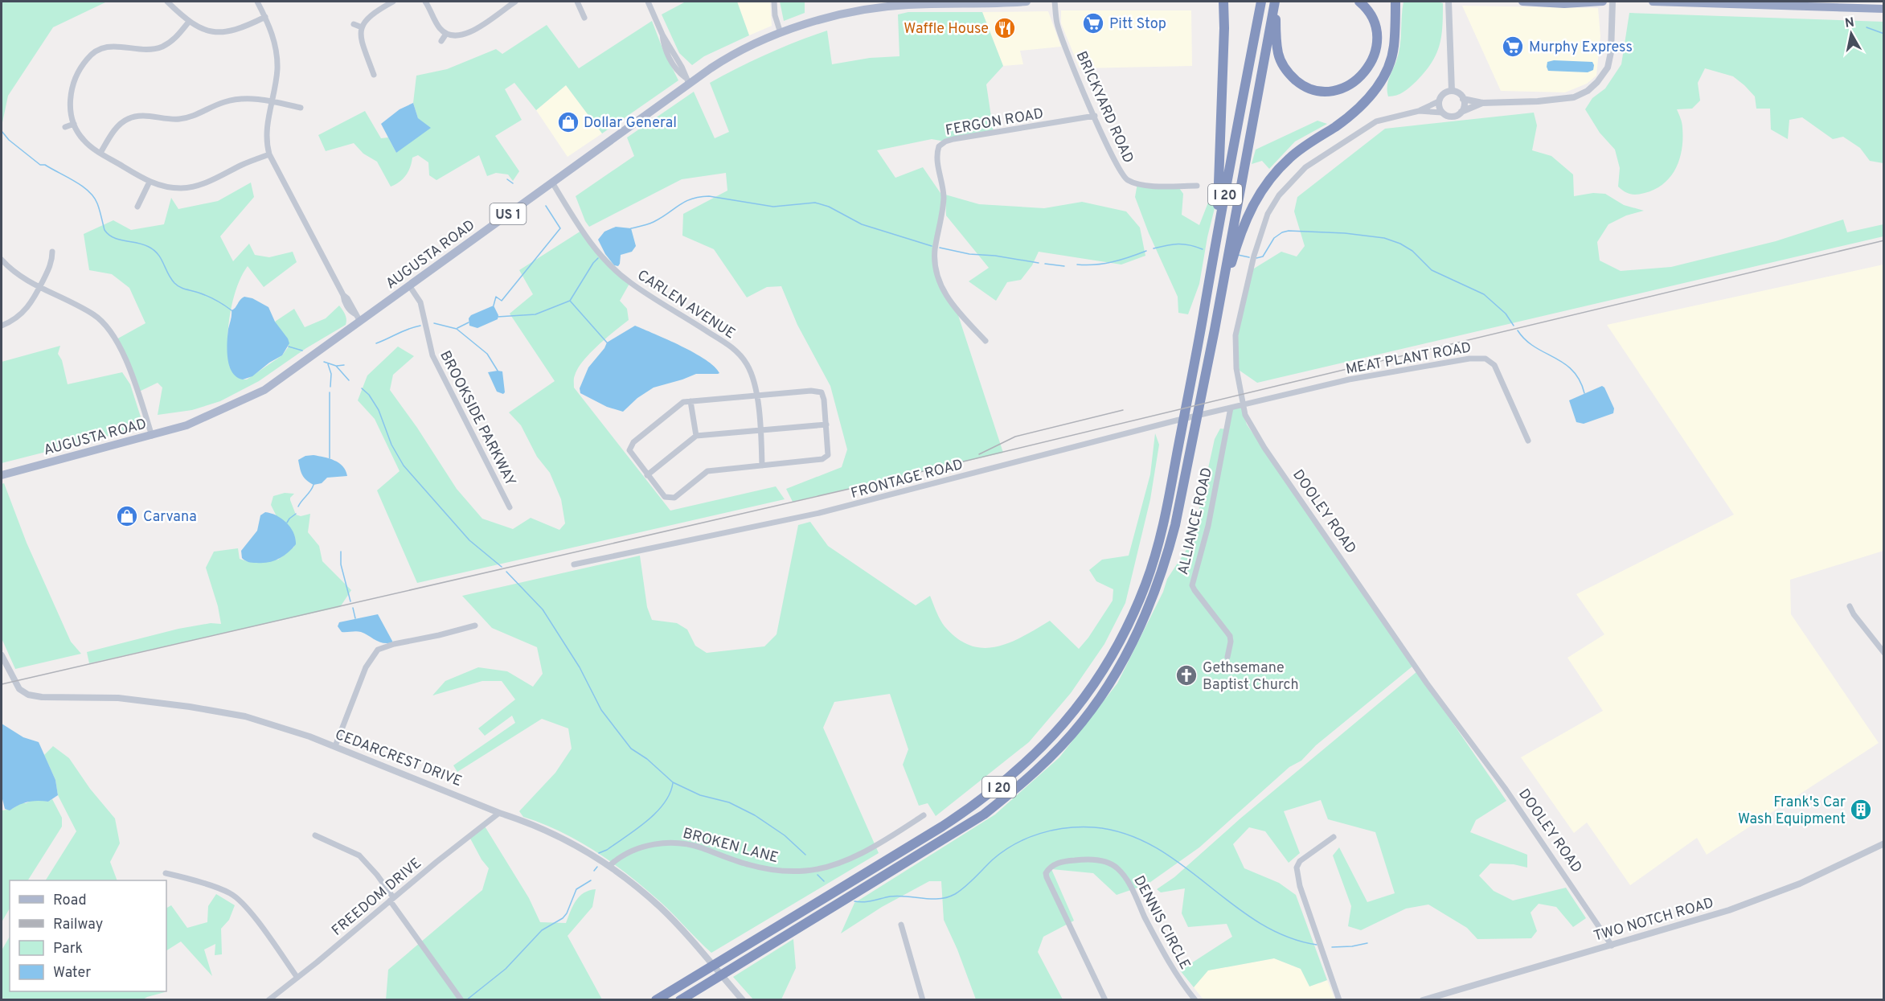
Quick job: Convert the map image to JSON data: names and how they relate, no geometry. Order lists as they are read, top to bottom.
{
  "streets": {
    "highway": ["I 20"],
    "main road": ["US 1", "AUGUSTA ROAD"],
    "street": [
      "BRICKYARD ROAD",
      "FERGON ROAD",
      "CARLEN AVENUE",
      "MEAT PLANT ROAD",
      "BROOKSIDE PARKWAY",
      "FRONTAGE ROAD",
      "DOOLEY ROAD",
      "ALLIANCE ROAD",
      "CEDARCREST DRIVE",
      "BROKEN LANE",
      "FREEDOM DRIVE",
      "TWO NOTCH ROAD",
      "DENNIS CIRCLE"
    ]
  },
  "crossings": [
    ["BRICKYARD ROAD", "FERGON ROAD"],
    ["AUGUSTA ROAD", "CARLEN AVENUE"],
    ["AUGUSTA ROAD", "BROOKSIDE PARKWAY"],
    ["MEAT PLANT ROAD", "FRONTAGE ROAD"],
    ["MEAT PLANT ROAD", "DOOLEY ROAD"],
    ["FRONTAGE ROAD", "DOOLEY ROAD"],
    ["FRONTAGE ROAD", "ALLIANCE ROAD"],
    ["DOOLEY ROAD", "TWO NOTCH ROAD"],
    ["CEDARCREST DRIVE", "BROKEN LANE"],
    ["CEDARCREST DRIVE", "FREEDOM DRIVE"]
  ],
  "places": {
    "supermarket": ["Pitt Stop", "Murphy Express"],
    "restaurant": ["Waffle House"],
    "shop": ["Dollar General", "Carvana"],
    "church": ["Gethsemane Baptist Church"],
    "building": ["Frank's Car Wash Equipment"]
  },
  "legend": [
    "Road",
    "Railway",
    "Park",
    "Water"
  ],
  "north": "top"
}
